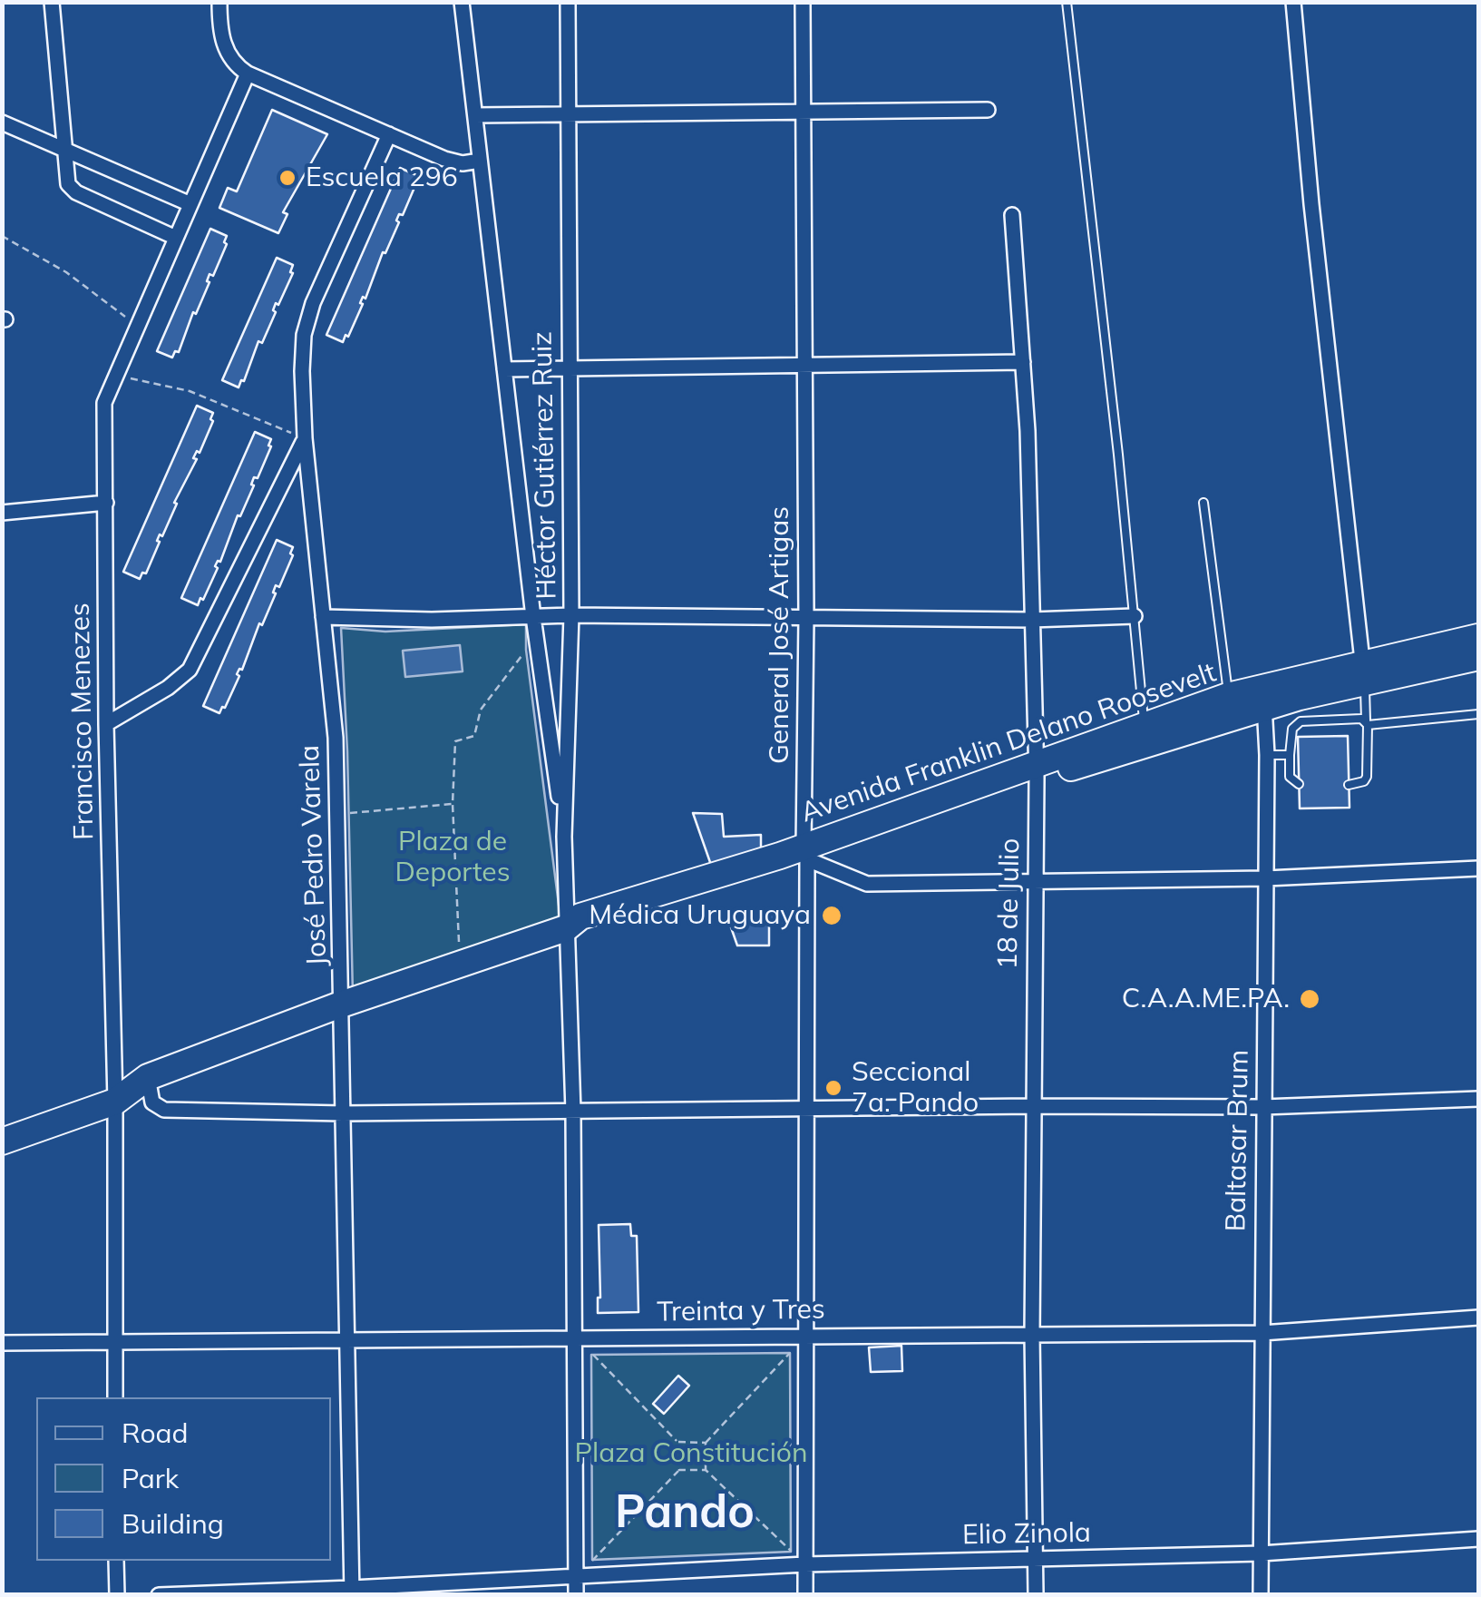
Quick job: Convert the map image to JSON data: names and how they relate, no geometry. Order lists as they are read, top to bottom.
{
  "streets": {
    "highway": ["Avenida Franklin Delano Roosevelt"],
    "street": [
      "Héctor Gutiérrez Ruiz",
      "General José Artigas",
      "Francisco Menezes",
      "José Pedro Varela",
      "18 de Julio",
      "Baltasar Brum",
      "Treinta y Tres",
      "Elio Zinola"
    ]
  },
  "crossings": [
    ["Héctor Gutiérrez Ruiz", "Avenida Franklin Delano Roosevelt"],
    ["Héctor Gutiérrez Ruiz", "Treinta y Tres"],
    ["Héctor Gutiérrez Ruiz", "Elio Zinola"],
    ["General José Artigas", "Avenida Franklin Delano Roosevelt"],
    ["General José Artigas", "Treinta y Tres"],
    ["General José Artigas", "Elio Zinola"],
    ["Francisco Menezes", "Avenida Franklin Delano Roosevelt"],
    ["Francisco Menezes", "Treinta y Tres"],
    ["Avenida Franklin Delano Roosevelt", "José Pedro Varela"],
    ["Avenida Franklin Delano Roosevelt", "18 de Julio"],
    ["Avenida Franklin Delano Roosevelt", "Baltasar Brum"],
    ["José Pedro Varela", "Treinta y Tres"],
    ["José Pedro Varela", "Elio Zinola"],
    ["18 de Julio", "Treinta y Tres"],
    ["18 de Julio", "Elio Zinola"],
    ["Baltasar Brum", "Treinta y Tres"],
    ["Baltasar Brum", "Elio Zinola"]
  ],
  "districts": ["Pando"],
  "parks": ["Plaza de Deportes", "Plaza Constitución"],
  "places": [
    "Escuela 296",
    "Médica Uruguaya",
    "C.A.A.ME.PA.",
    "Seccional 7a. Pando"
  ],
  "legend": ["Road", "Park", "Building"]
}
